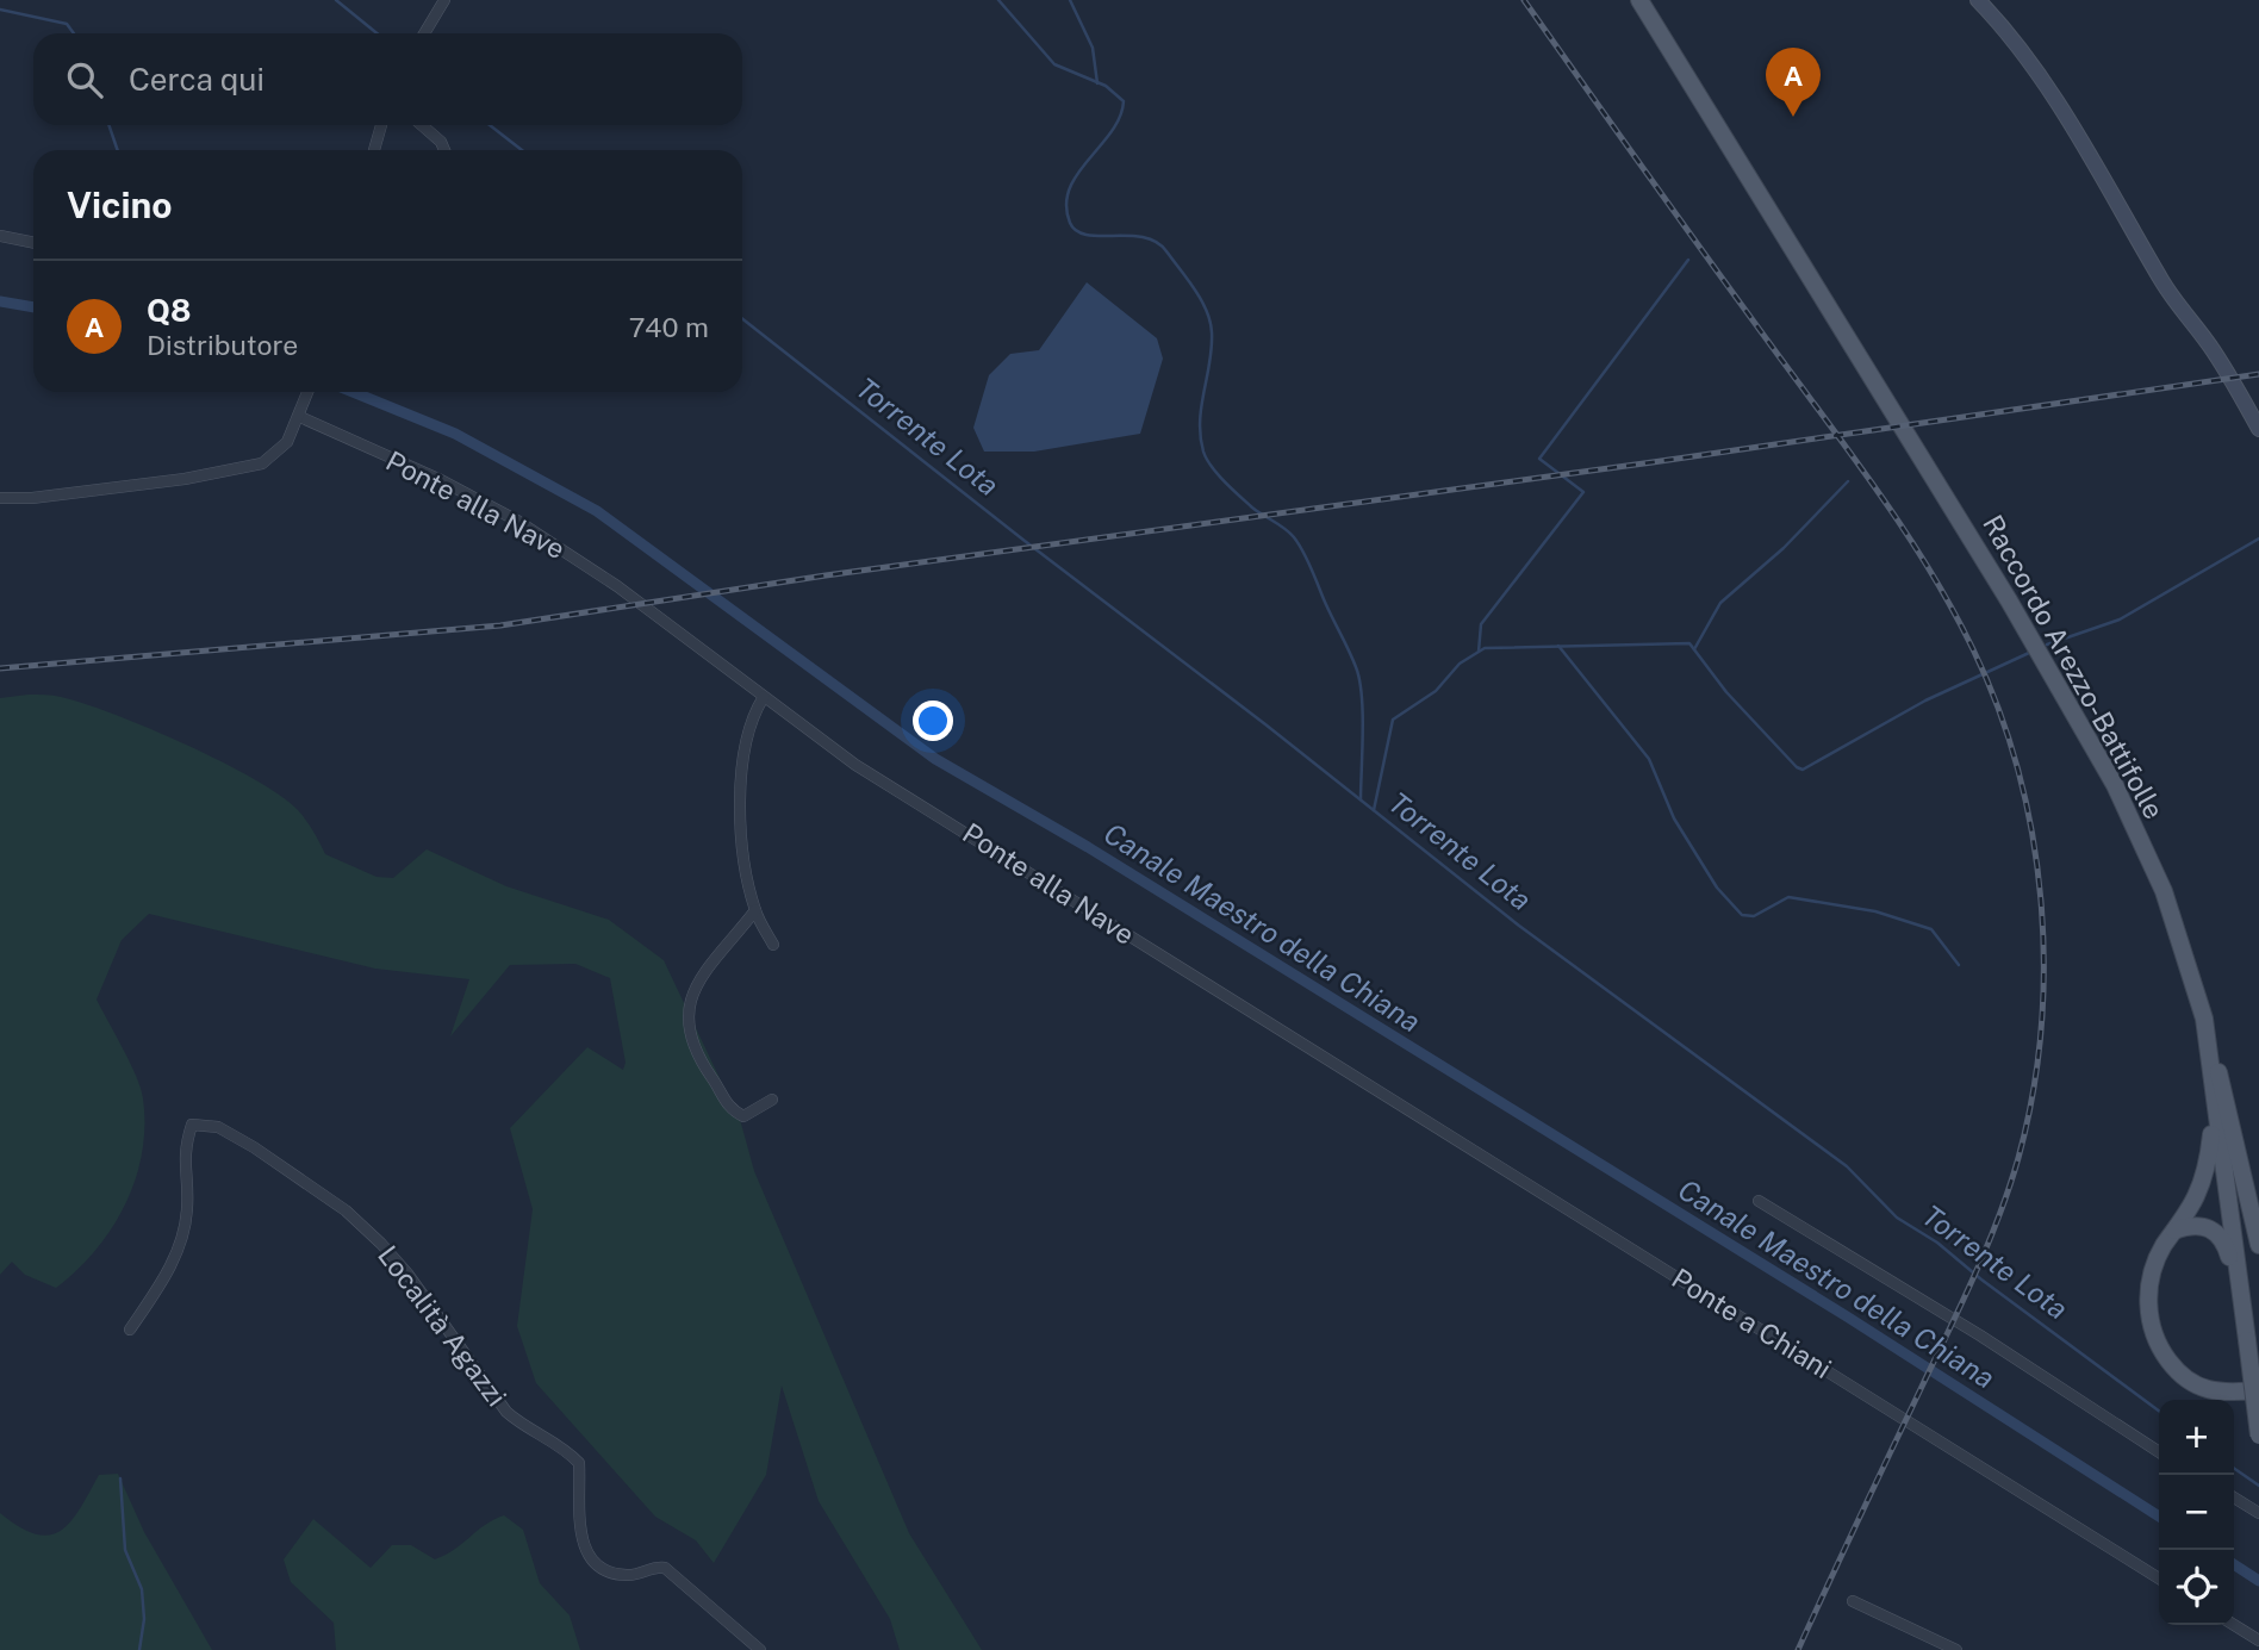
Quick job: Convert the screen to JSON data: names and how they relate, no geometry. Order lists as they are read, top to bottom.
{
  "streets": {
    "main road": ["Raccordo Arezzo-Battifolle"],
    "street": ["Ponte alla Nave", "Ponte a Chiani", "Località Agazzi"]
  },
  "crossings": [
    ["Ponte alla Nave", "Ponte a Chiani"]
  ],
  "water": ["Torrente Lota", "Canale Maestro della Chiana"],
  "page": {
    "search": "Cerca qui",
    "pins": "A",
    "heading": "Vicino",
    "list": [
      {
        "mark": "A",
        "name": "Q8",
        "note": "Distributore",
        "value": "740 m"
      }
    ],
    "map_buttons": ["+", "−"]
  }
}
